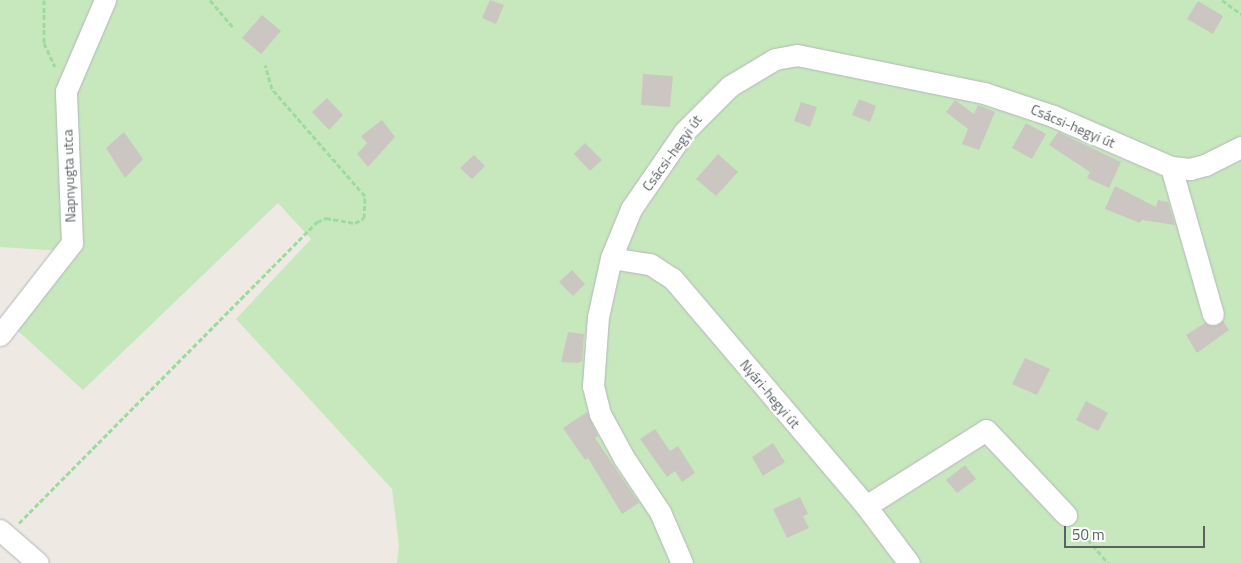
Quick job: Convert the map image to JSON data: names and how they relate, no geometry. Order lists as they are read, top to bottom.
{
  "streets": {
    "street": ["Csácsi-hegyi út", "Napnyugta utca", "Nyári-hegyi út"]
  },
  "crossings": [
    ["Csácsi-hegyi út", "Nyári-hegyi út"]
  ],
  "scale_bar": "50 m"
}
